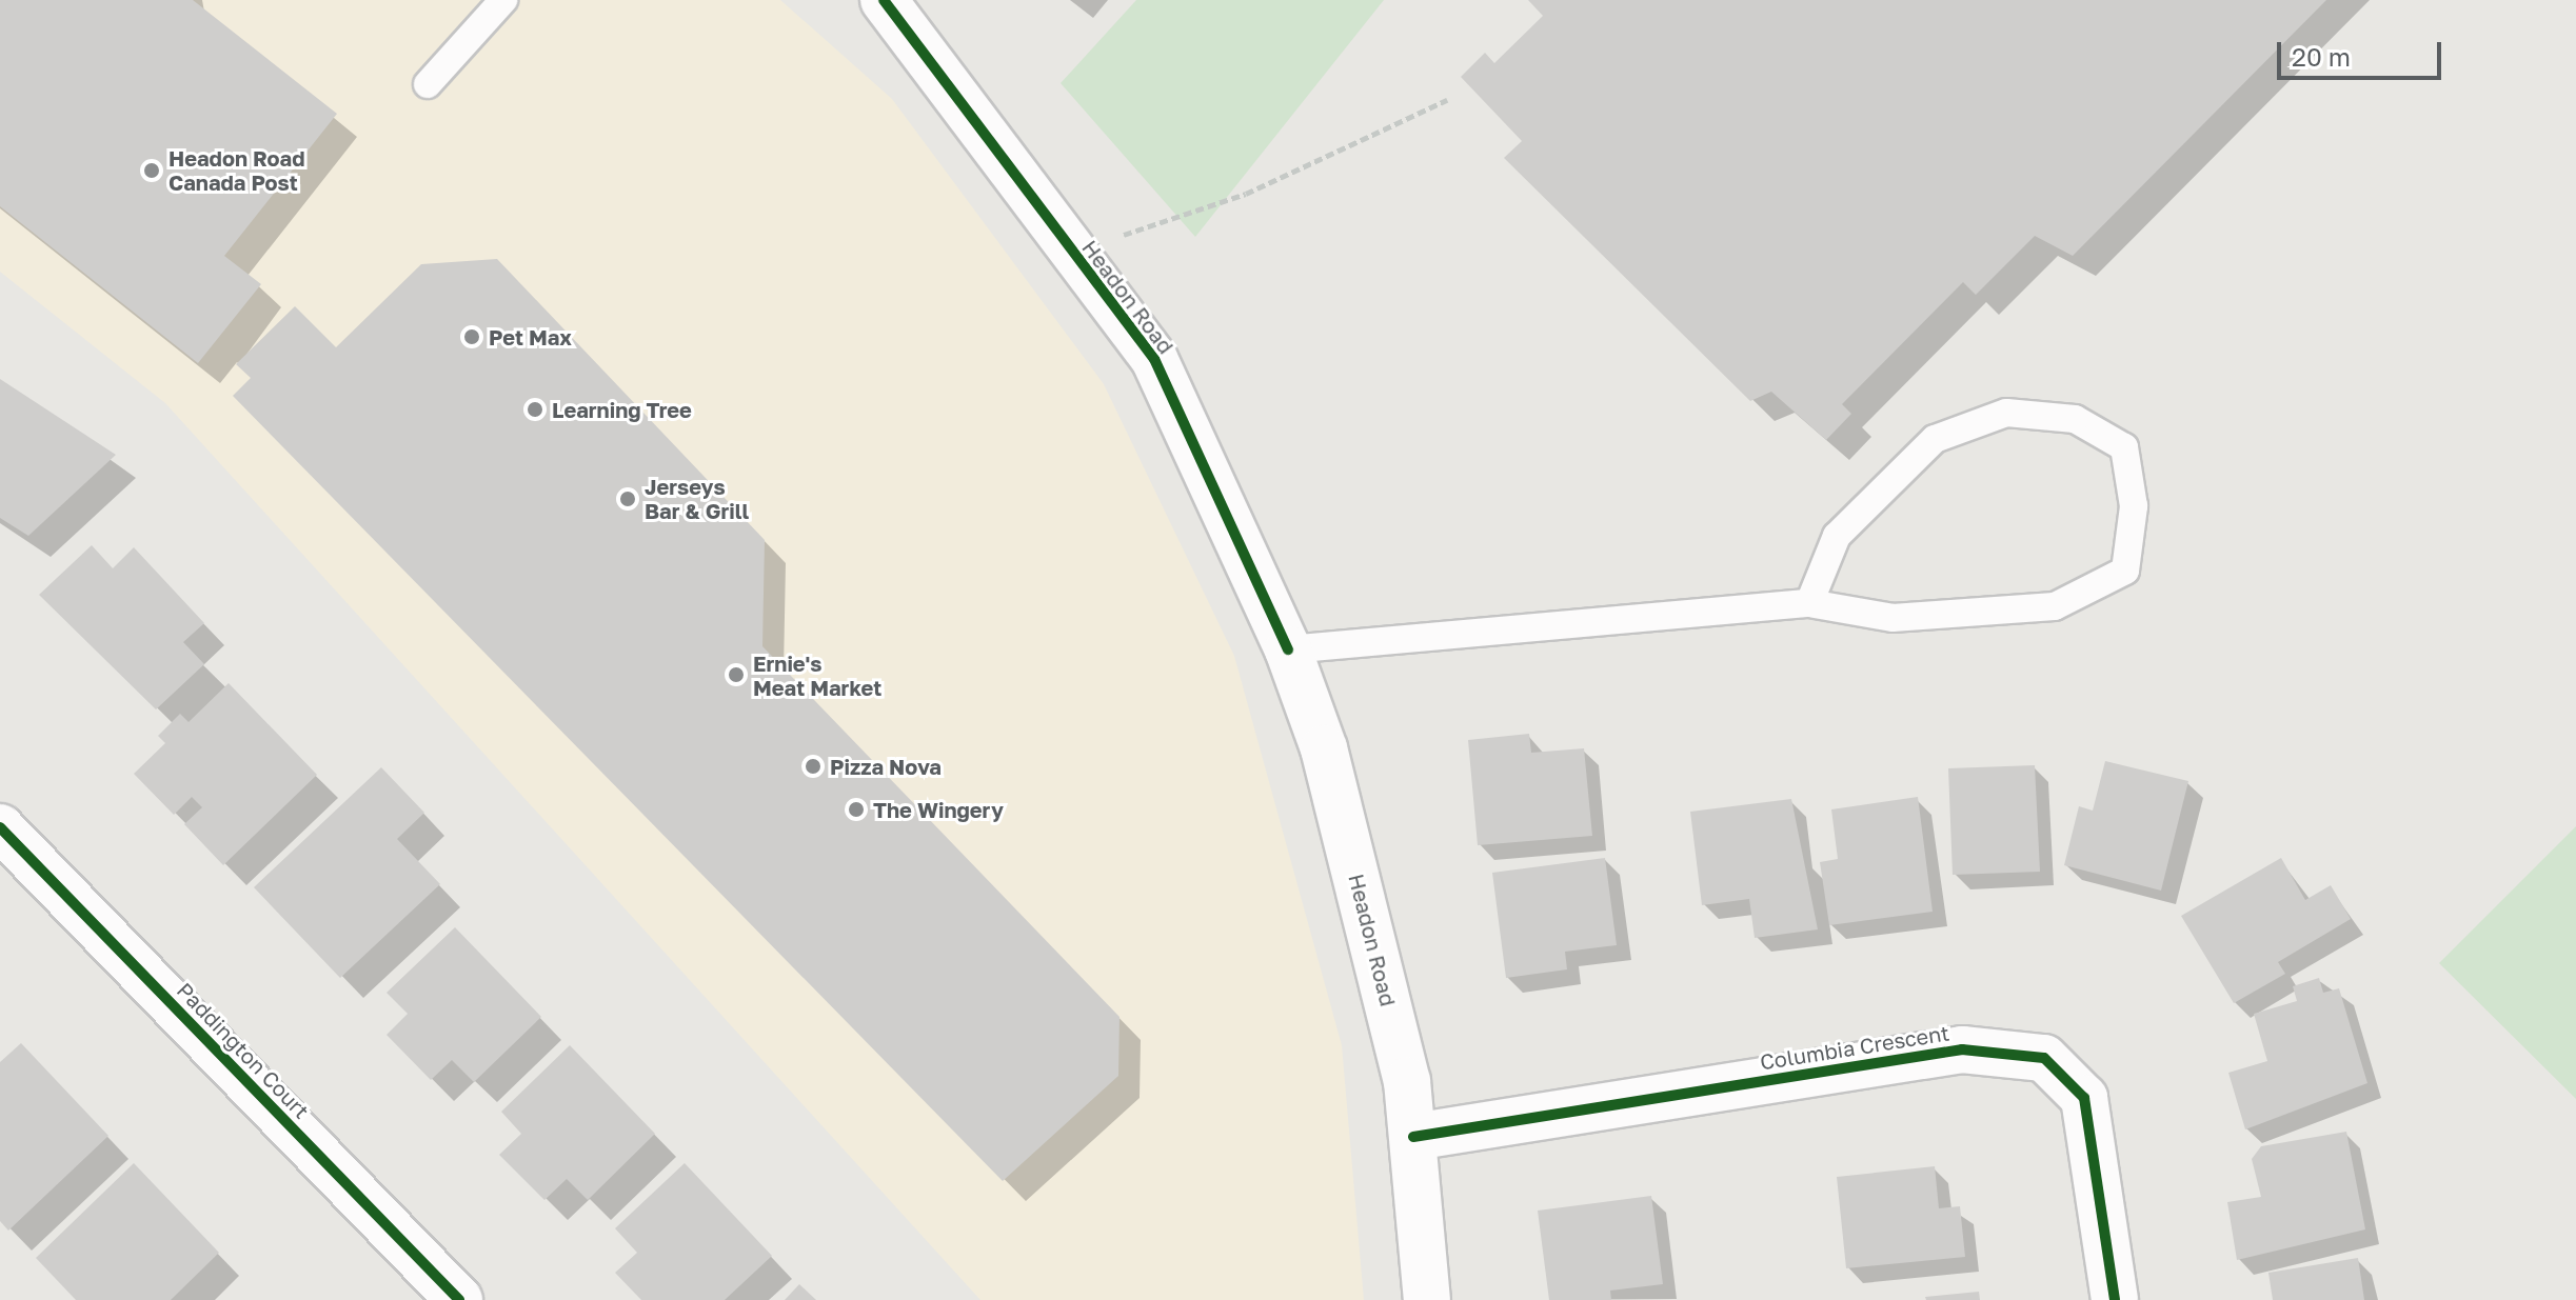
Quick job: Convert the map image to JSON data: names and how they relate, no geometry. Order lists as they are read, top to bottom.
{
  "streets": {
    "street": ["Headon Road", "Columbia Crescent", "Paddington Court"]
  },
  "crossings": [
    ["Headon Road", "Columbia Crescent"]
  ],
  "places": [
    "Headon Road Canada Post",
    "Pet Max",
    "Learning Tree",
    "Jerseys Bar & Grill",
    "Ernie's Meat Market",
    "Pizza Nova",
    "The Wingery"
  ],
  "scale_bar": "20 m"
}
